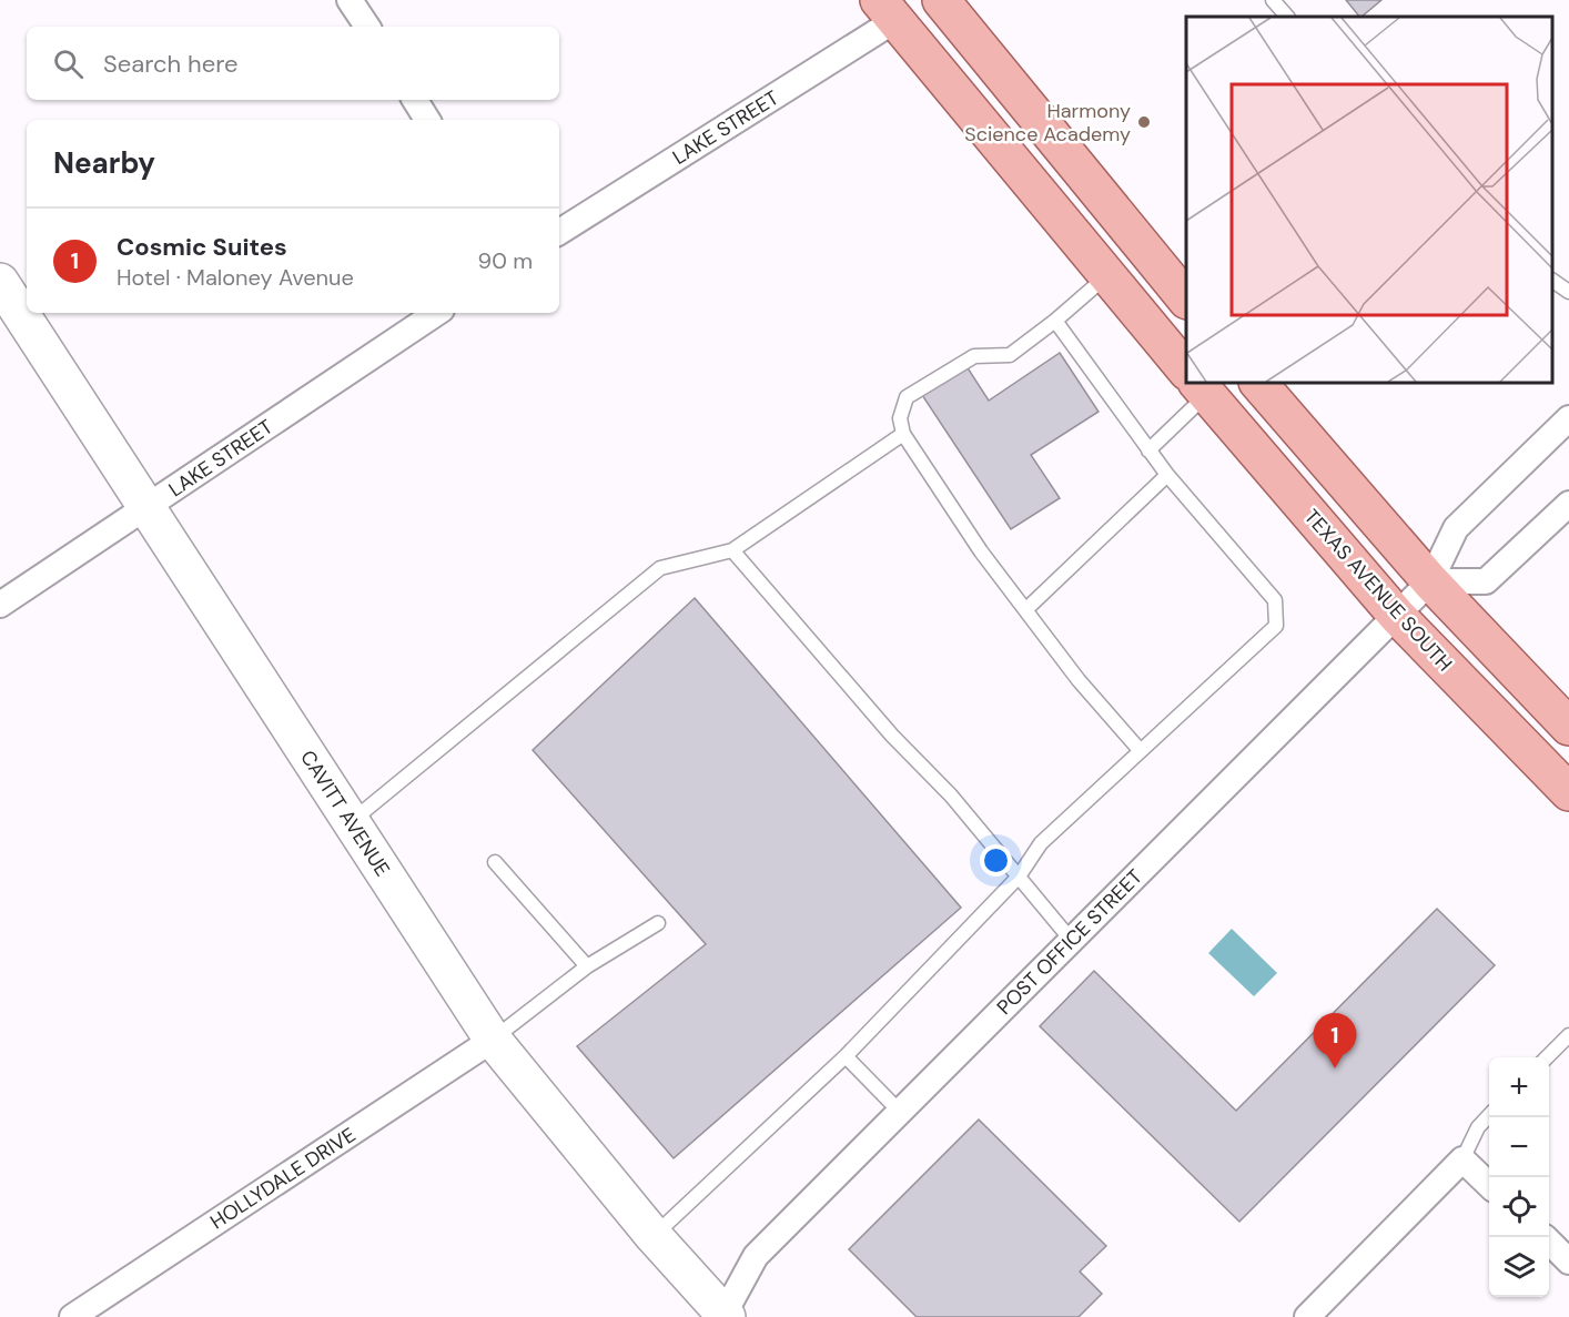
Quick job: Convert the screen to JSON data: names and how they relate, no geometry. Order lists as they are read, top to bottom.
{
  "streets": {
    "main road": ["TEXAS AVENUE SOUTH"],
    "street": [
      "LAKE STREET",
      "CAVITT AVENUE",
      "POST OFFICE STREET",
      "HOLLYDALE DRIVE"
    ]
  },
  "crossings": [
    ["LAKE STREET", "TEXAS AVENUE SOUTH"],
    ["LAKE STREET", "CAVITT AVENUE"],
    ["TEXAS AVENUE SOUTH", "POST OFFICE STREET"],
    ["CAVITT AVENUE", "POST OFFICE STREET"],
    ["CAVITT AVENUE", "HOLLYDALE DRIVE"]
  ],
  "places": ["Harmony Science Academy"],
  "page": {
    "search": "Search here",
    "heading": "Nearby",
    "list": [
      {
        "mark": "1",
        "name": "Cosmic Suites",
        "note": "Hotel · Maloney Avenue",
        "value": "90 m"
      }
    ],
    "pins": "1",
    "map_buttons": ["+", "−"]
  }
}
